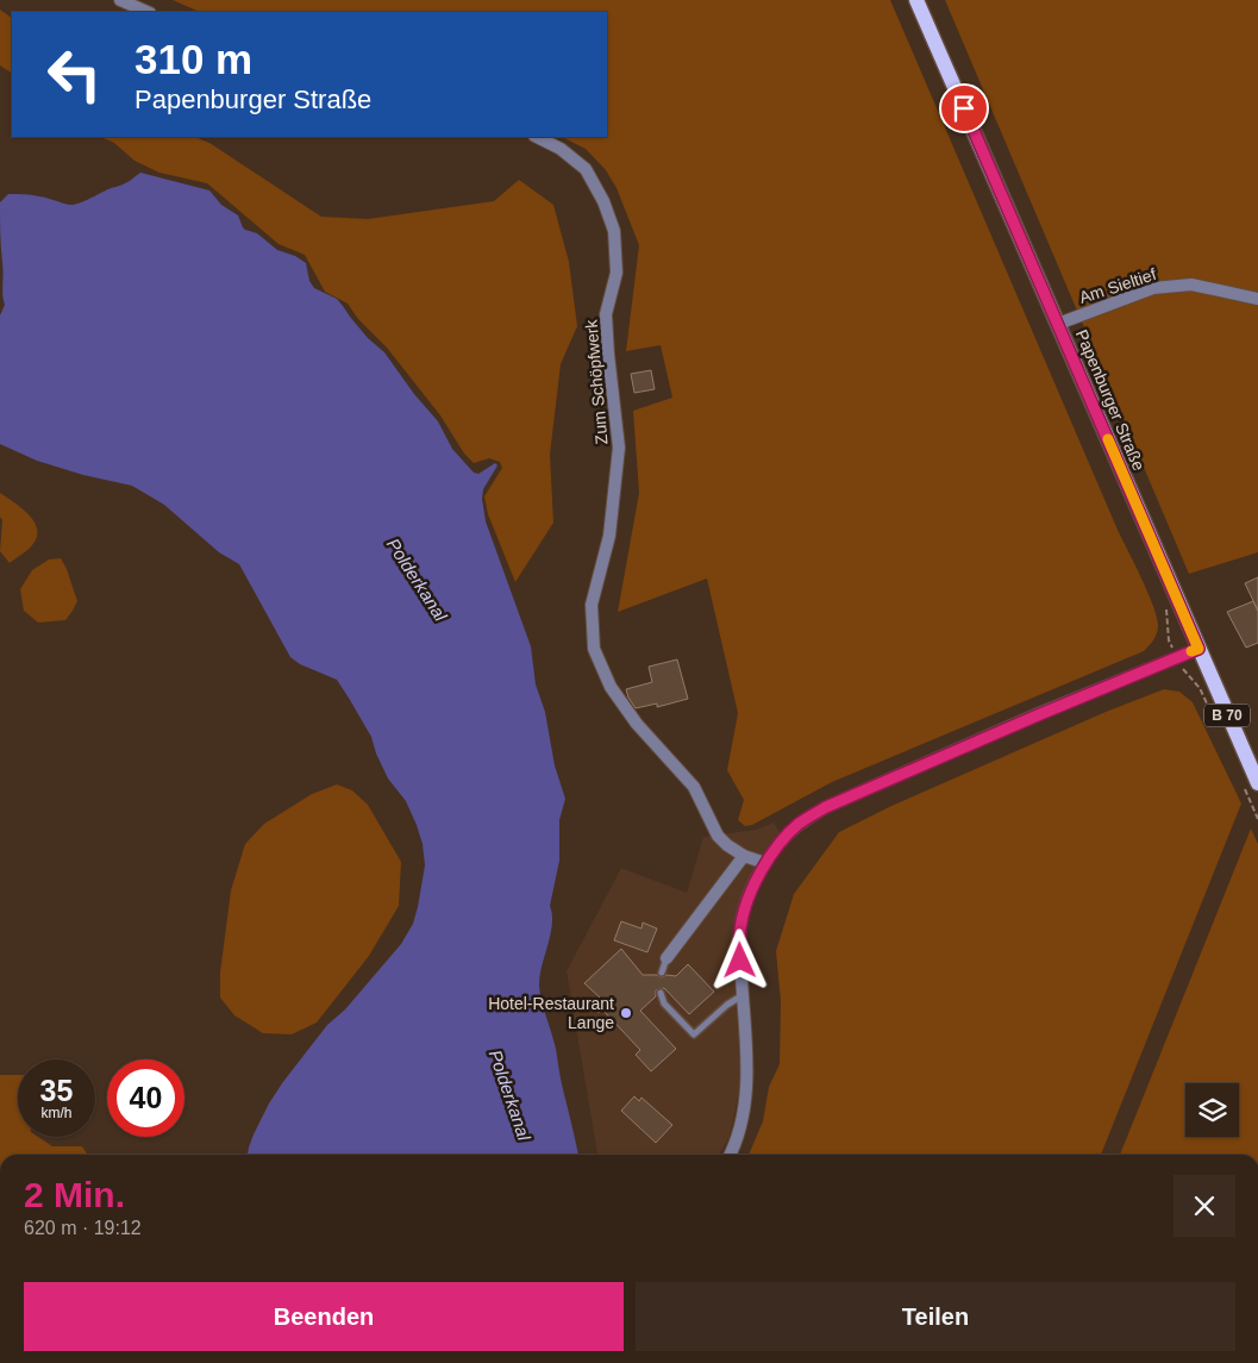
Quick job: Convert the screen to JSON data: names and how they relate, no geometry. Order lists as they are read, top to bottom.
{
  "streets": {
    "main road": ["Papenburger Straße", "B 70"],
    "street": ["Am Sieltief", "Zum Schöpfwerk"]
  },
  "crossings": [
    ["Am Sieltief", "Papenburger Straße"]
  ],
  "water": ["Polderkanal"],
  "places": ["Hotel-Restaurant Lange"],
  "page": {
    "turn": ["310 m", "Papenburger Straße"],
    "speed": "35 km/h",
    "limit": "40",
    "heading": ["2 Min.", "620 m · 19:12"],
    "buttons": ["Beenden", "Teilen"]
  }
}
